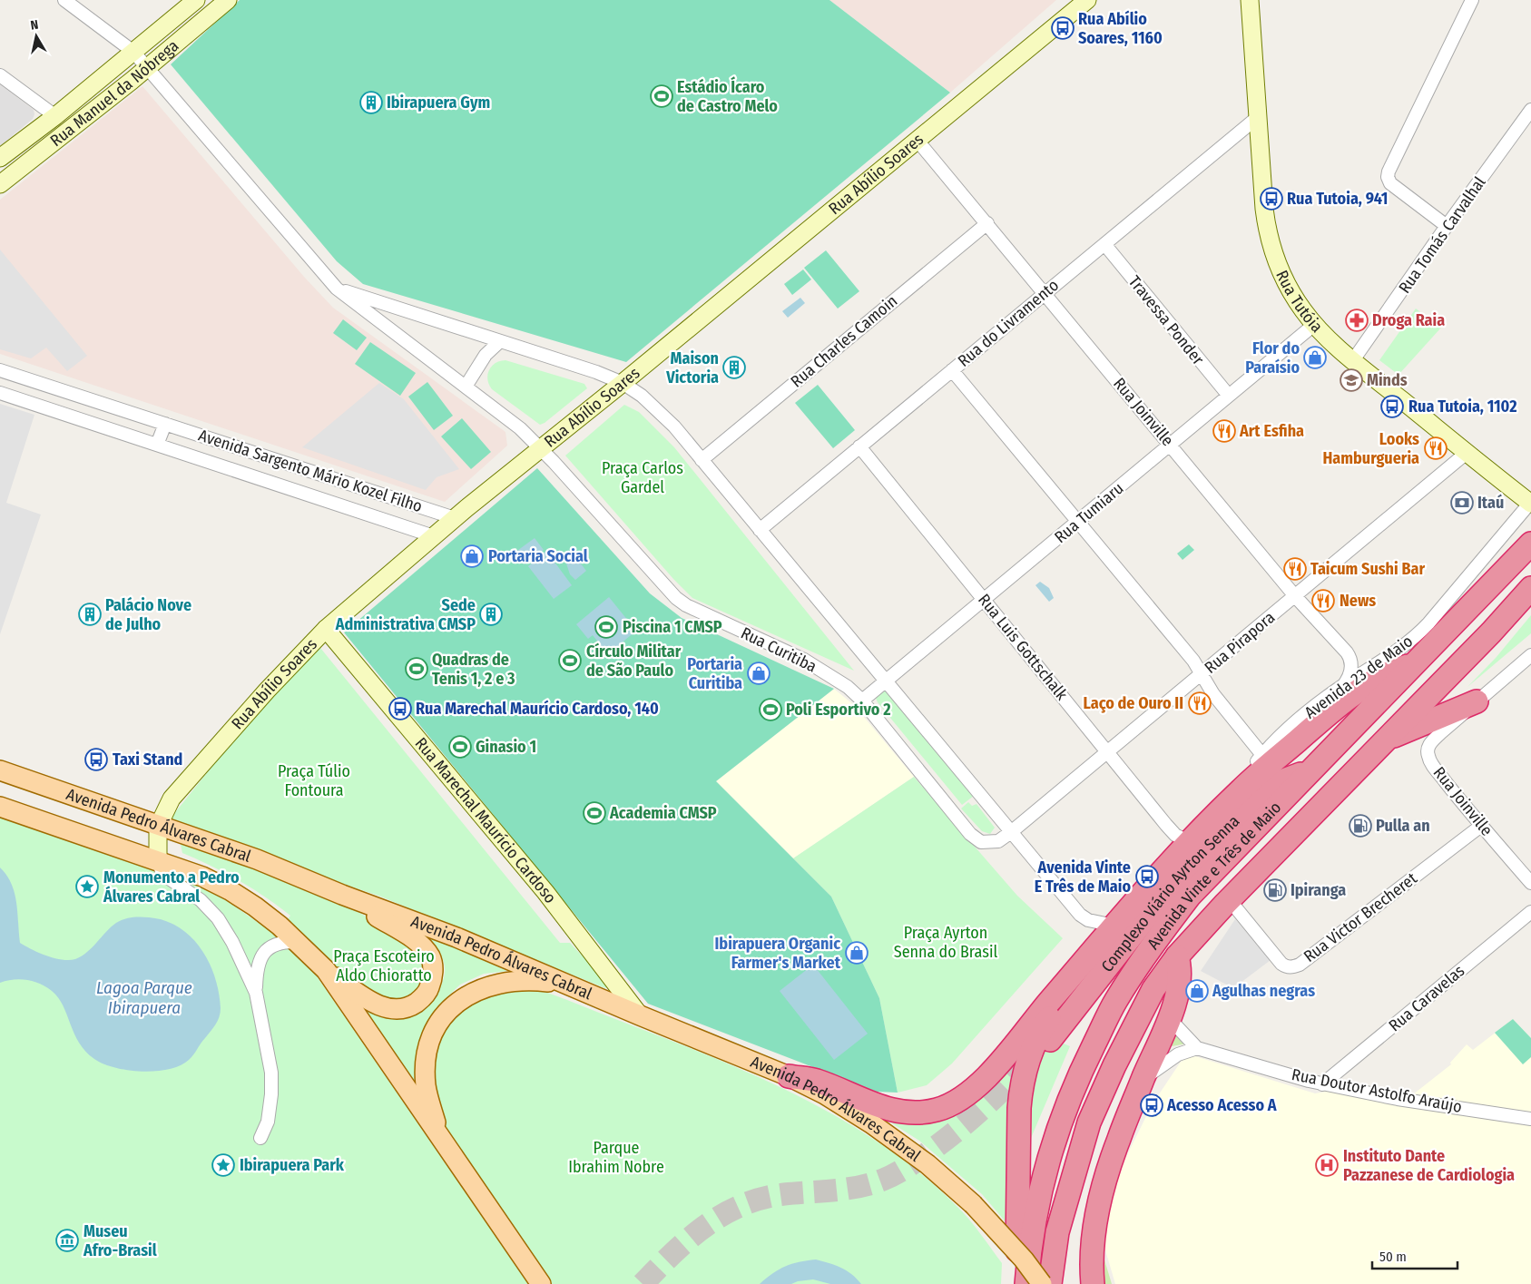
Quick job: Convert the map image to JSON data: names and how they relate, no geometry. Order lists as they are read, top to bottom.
{
  "streets": {
    "highway": ["Avenida Vinte e Três de Maio", "Complexo Viário Ayrton Senna"],
    "main road": ["Avenida Pedro Álvares Cabral"],
    "street": [
      "Rua Manuel da Nóbrega",
      "Rua Abílio Soares",
      "Rua Tomás Carvalhal",
      "Rua Tutóia",
      "Travessa Ponder",
      "Rua do Livramento",
      "Rua Charles Camoin",
      "Rua Joinville",
      "Avenida Sargento Mário Kozel Filho",
      "Rua Tumiaru",
      "Rua Pirapora",
      "Rua Luis Gottschalk",
      "Rua Curitiba",
      "Avenida 23 de Maio",
      "Rua Marechal Maurício Cardoso",
      "Rua Victor Brecheret",
      "Rua Caravelas",
      "Rua Doutor Astolfo Araújo"
    ]
  },
  "crossings": [
    ["Rua Manuel da Nóbrega", "Rua Curitiba"],
    ["Rua Abílio Soares", "Rua Joinville"],
    ["Rua Abílio Soares", "Avenida Sargento Mário Kozel Filho"],
    ["Rua Abílio Soares", "Rua Curitiba"],
    ["Rua Abílio Soares", "Rua Marechal Maurício Cardoso"],
    ["Rua Abílio Soares", "Avenida Pedro Álvares Cabral"],
    ["Rua Tomás Carvalhal", "Rua Tutóia"],
    ["Rua Tutóia", "Rua do Livramento"],
    ["Rua Tutóia", "Rua Tumiaru"],
    ["Rua Tutóia", "Rua Pirapora"],
    ["Rua Tutóia", "Avenida 23 de Maio"],
    ["Travessa Ponder", "Rua do Livramento"],
    ["Travessa Ponder", "Rua Tumiaru"],
    ["Rua do Livramento", "Rua Joinville"],
    ["Rua do Livramento", "Rua Luis Gottschalk"],
    ["Rua Charles Camoin", "Rua Joinville"],
    ["Rua Joinville", "Rua Tumiaru"],
    ["Rua Joinville", "Rua Pirapora"],
    ["Rua Joinville", "Avenida 23 de Maio"],
    ["Rua Joinville", "Rua Victor Brecheret"],
    ["Rua Tumiaru", "Rua Luis Gottschalk"],
    ["Rua Tumiaru", "Rua Curitiba"],
    ["Rua Pirapora", "Rua Luis Gottschalk"],
    ["Rua Pirapora", "Rua Curitiba"],
    ["Rua Marechal Maurício Cardoso", "Avenida Pedro Álvares Cabral"],
    ["Avenida Vinte e Três de Maio", "Complexo Viário Ayrton Senna"],
    ["Avenida Vinte e Três de Maio", "Rua Victor Brecheret"],
    ["Rua Caravelas", "Rua Doutor Astolfo Araújo"]
  ],
  "water": ["Lagoa Parque Ibirapuera"],
  "parks": [
    "Praça Carlos Gardel",
    "Praça Túlio Fontoura",
    "Praça Ayrton Senna do Brasil",
    "Praça Escoteiro Aldo Chioratto",
    "Parque Ibrahim Nobre"
  ],
  "places": {
    "bus stop": [
      "Rua Abílio Soares, 1160",
      "Rua Tutoia, 941",
      "Rua Tutoia, 1102",
      "Rua Marechal Maurício Cardoso, 140",
      "Taxi Stand",
      "Avenida Vinte E Três de Maio",
      "Acesso Acesso A"
    ],
    "sports": [
      "Estádio Ícaro de Castro Melo",
      "Piscina 1 CMSP",
      "Círculo Militar de São Paulo",
      "Quadras de Tenis 1, 2 e 3",
      "Poli Esportivo 2",
      "Ginasio 1",
      "Academia CMSP"
    ],
    "building": [
      "Ibirapuera Gym",
      "Maison Victoria",
      "Palácio Nove de Julho",
      "Sede Administrativa CMSP"
    ],
    "pharmacy": ["Droga Raia"],
    "shop": [
      "Flor do Paraísio",
      "Portaria Social",
      "Portaria Curitiba",
      "Ibirapuera Organic Farmer's Market",
      "Agulhas negras"
    ],
    "school or university": ["Minds"],
    "restaurant": [
      "Art Esfiha",
      "Looks Hamburgueria",
      "Taicum Sushi Bar",
      "News",
      "Laço de Ouro II"
    ],
    "bank": ["Itaú"],
    "fuel station": ["Pulla an", "Ipiranga"],
    "place": ["Monumento a Pedro Álvares Cabral", "Ibirapuera Park"],
    "hospital": ["Instituto Dante Pazzanese de Cardiologia"],
    "museum": ["Museu Afro-Brasil"]
  },
  "scale_bar": "50 m",
  "north": "top"
}
